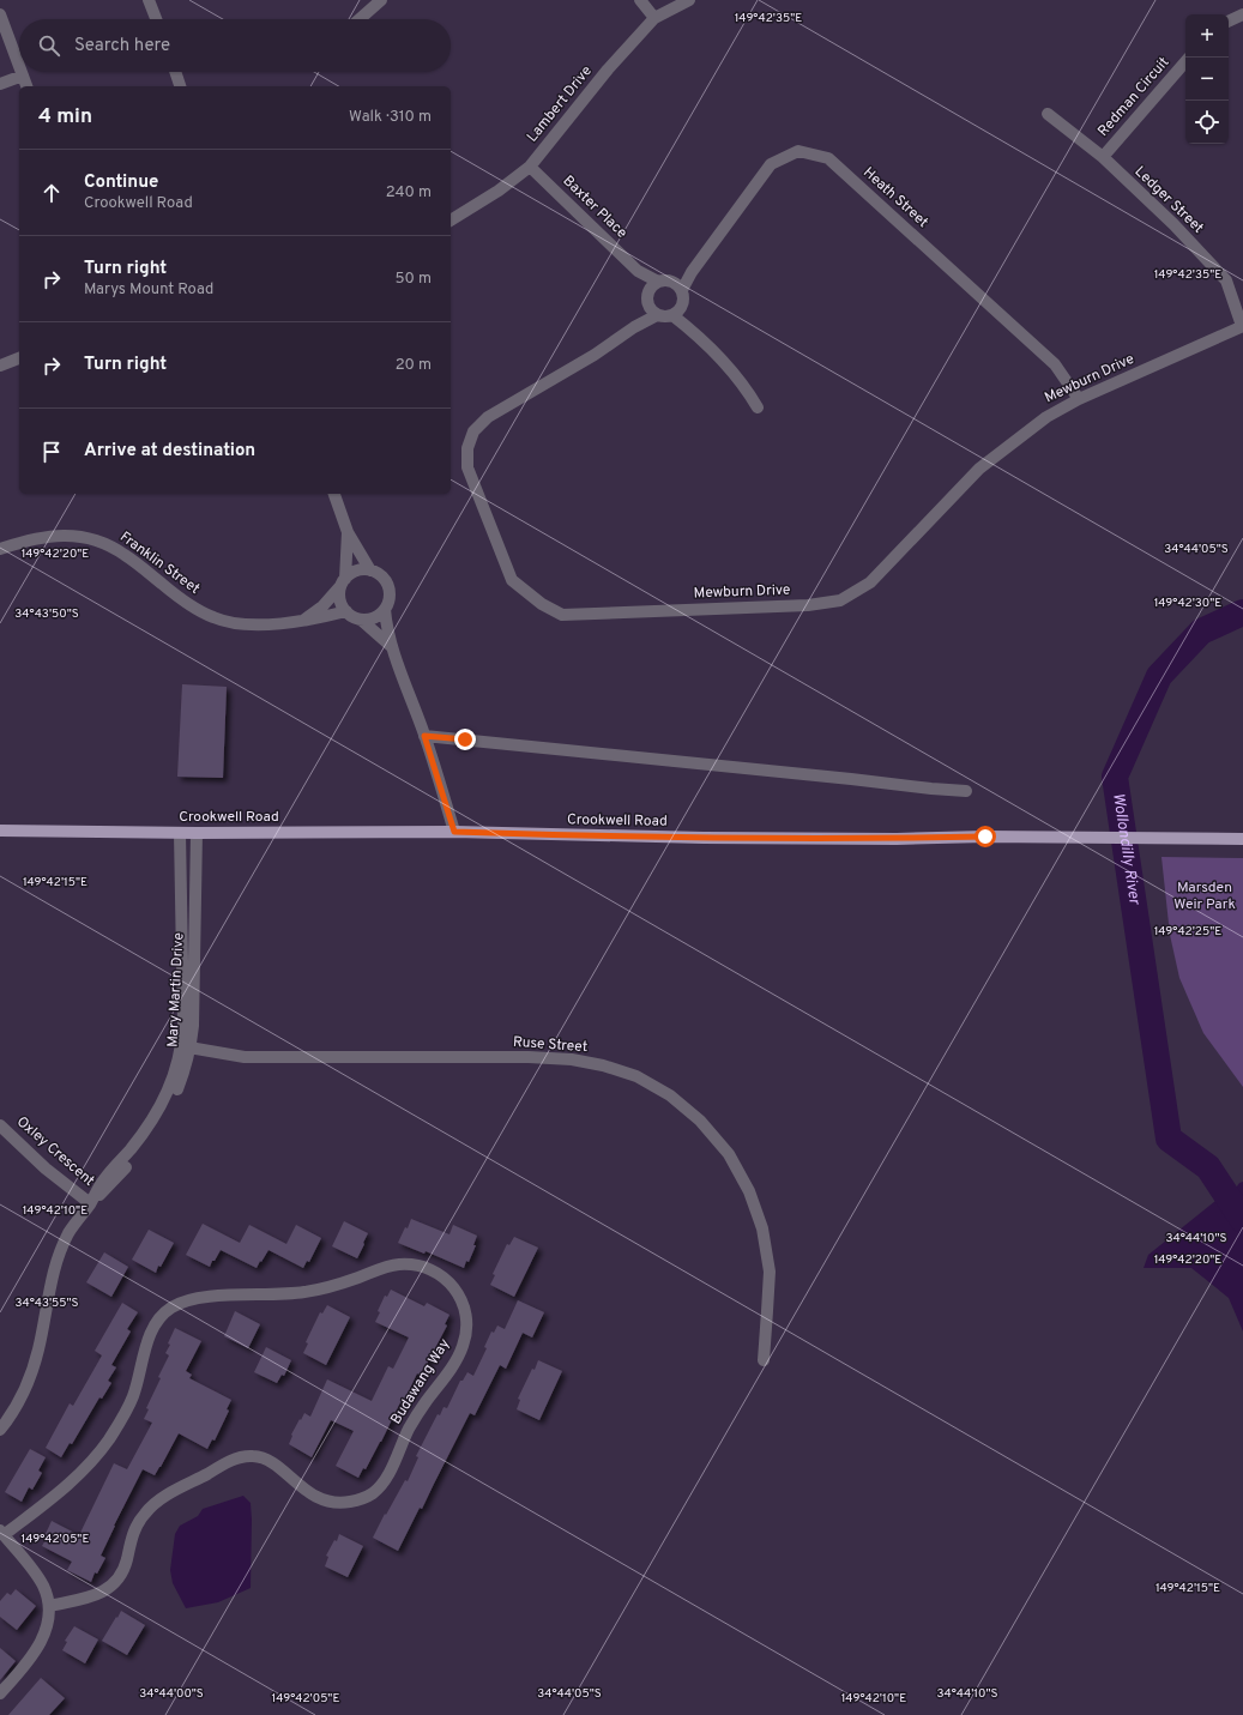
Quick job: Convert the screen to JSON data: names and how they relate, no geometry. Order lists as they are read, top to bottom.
{
  "streets": {
    "main road": ["Crookwell Road"],
    "street": [
      "Redman Circuit",
      "Lambert Drive",
      "Heath Street",
      "Ledger Street",
      "Baxter Place",
      "Mewburn Drive",
      "Franklin Street",
      "Mary Martin Drive",
      "Ruse Street",
      "Oxley Crescent",
      "Budawang Way"
    ]
  },
  "crossings": [
    ["Redman Circuit", "Ledger Street"],
    ["Lambert Drive", "Baxter Place"],
    ["Heath Street", "Baxter Place"],
    ["Heath Street", "Mewburn Drive"],
    ["Ledger Street", "Mewburn Drive"],
    ["Baxter Place", "Mewburn Drive"],
    ["Crookwell Road", "Mary Martin Drive"],
    ["Mary Martin Drive", "Ruse Street"],
    ["Mary Martin Drive", "Oxley Crescent"]
  ],
  "water": ["Wollondilly River"],
  "parks": ["Marsden Weir Park"],
  "page": {
    "map_buttons": ["+", "−"],
    "search": "Search here",
    "heading": ["4 min", "Walk · 310 m"],
    "list": [
      ["Continue", "Crookwell Road", "240 m"],
      ["Turn right", "Marys Mount Road", "50 m"],
      ["Turn right", "20 m"],
      "Arrive at destination"
    ]
  },
  "coordinates": [
    "149°42'35\"E",
    "34°44'05\"S",
    "149°42'20\"E",
    "149°42'30\"E",
    "34°43'50\"S",
    "149°42'15\"E",
    "149°42'25\"E",
    "149°42'10\"E",
    "34°44'10\"S",
    "34°43'55\"S",
    "149°42'05\"E",
    "34°44'00\"S"
  ]
}
